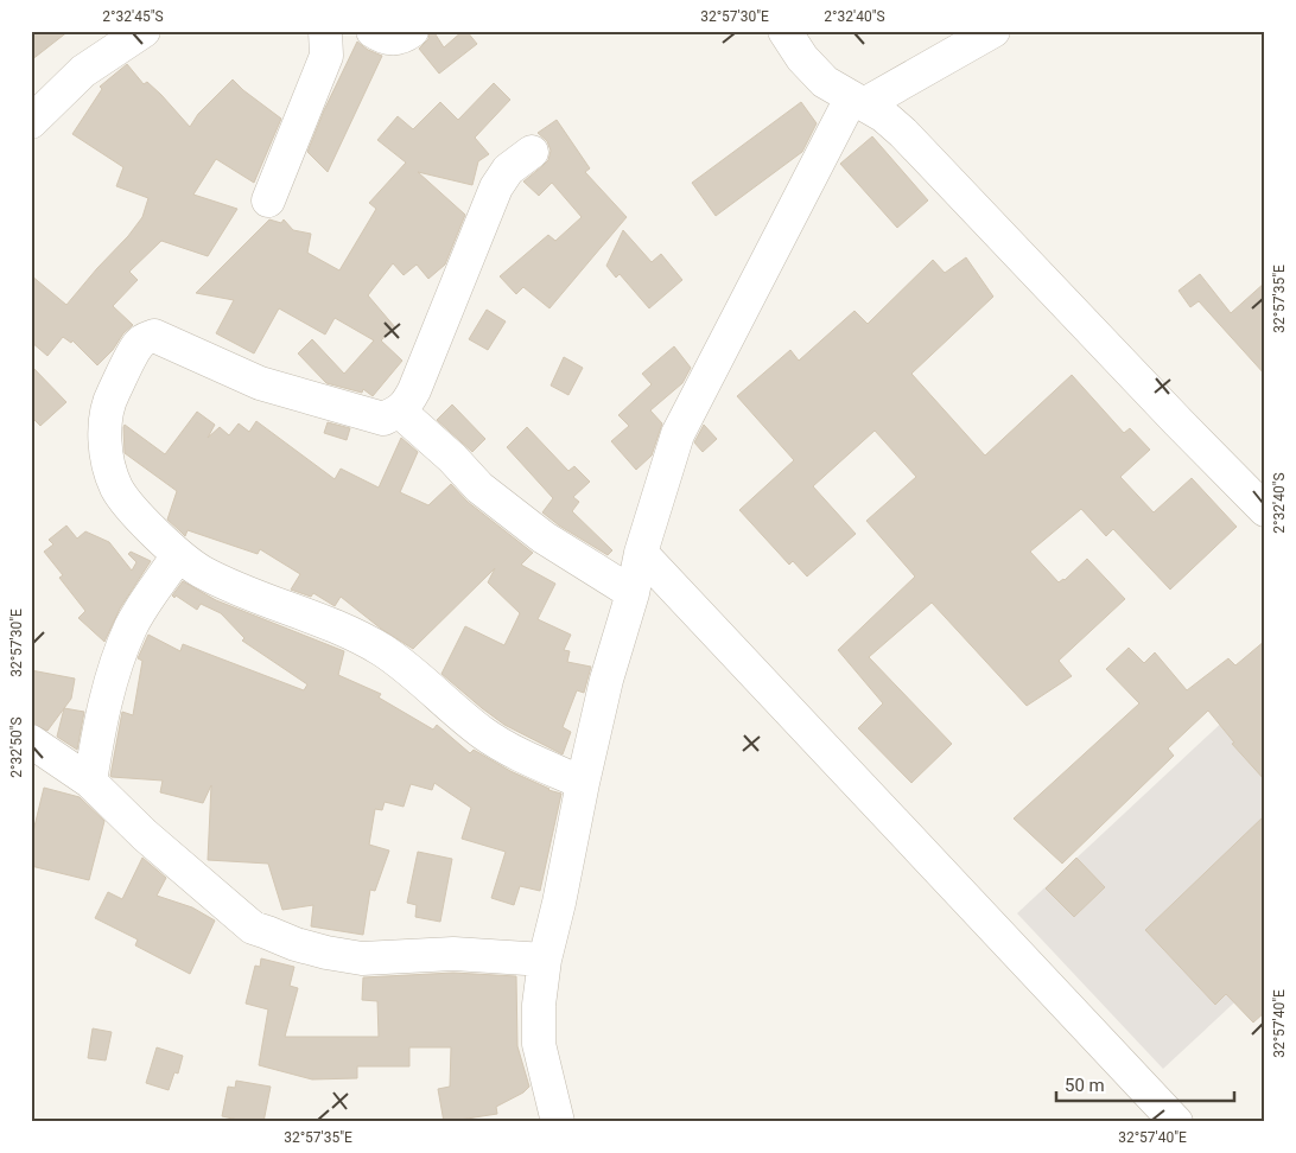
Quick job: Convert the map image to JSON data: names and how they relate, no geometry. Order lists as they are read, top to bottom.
{
  "scale_bar": "50 m",
  "coordinates": [
    "2°32'45\"S",
    "32°57'30\"E",
    "2°32'40\"S",
    "32°57'35\"E",
    "2°32'50\"S",
    "32°57'40\"E"
  ]
}
